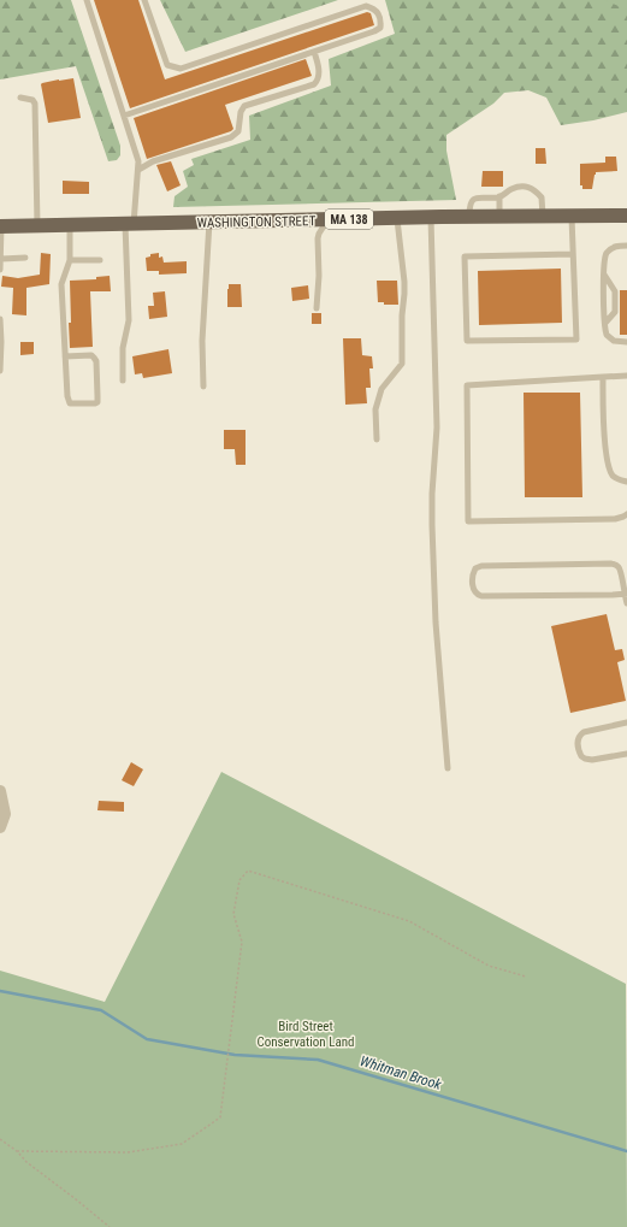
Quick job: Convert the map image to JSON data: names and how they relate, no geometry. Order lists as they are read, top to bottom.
{
  "streets": {
    "main road": ["MA 138", "WASHINGTON STREET"]
  },
  "water": ["Whitman Brook"],
  "parks": ["Bird Street Conservation Land"]
}
